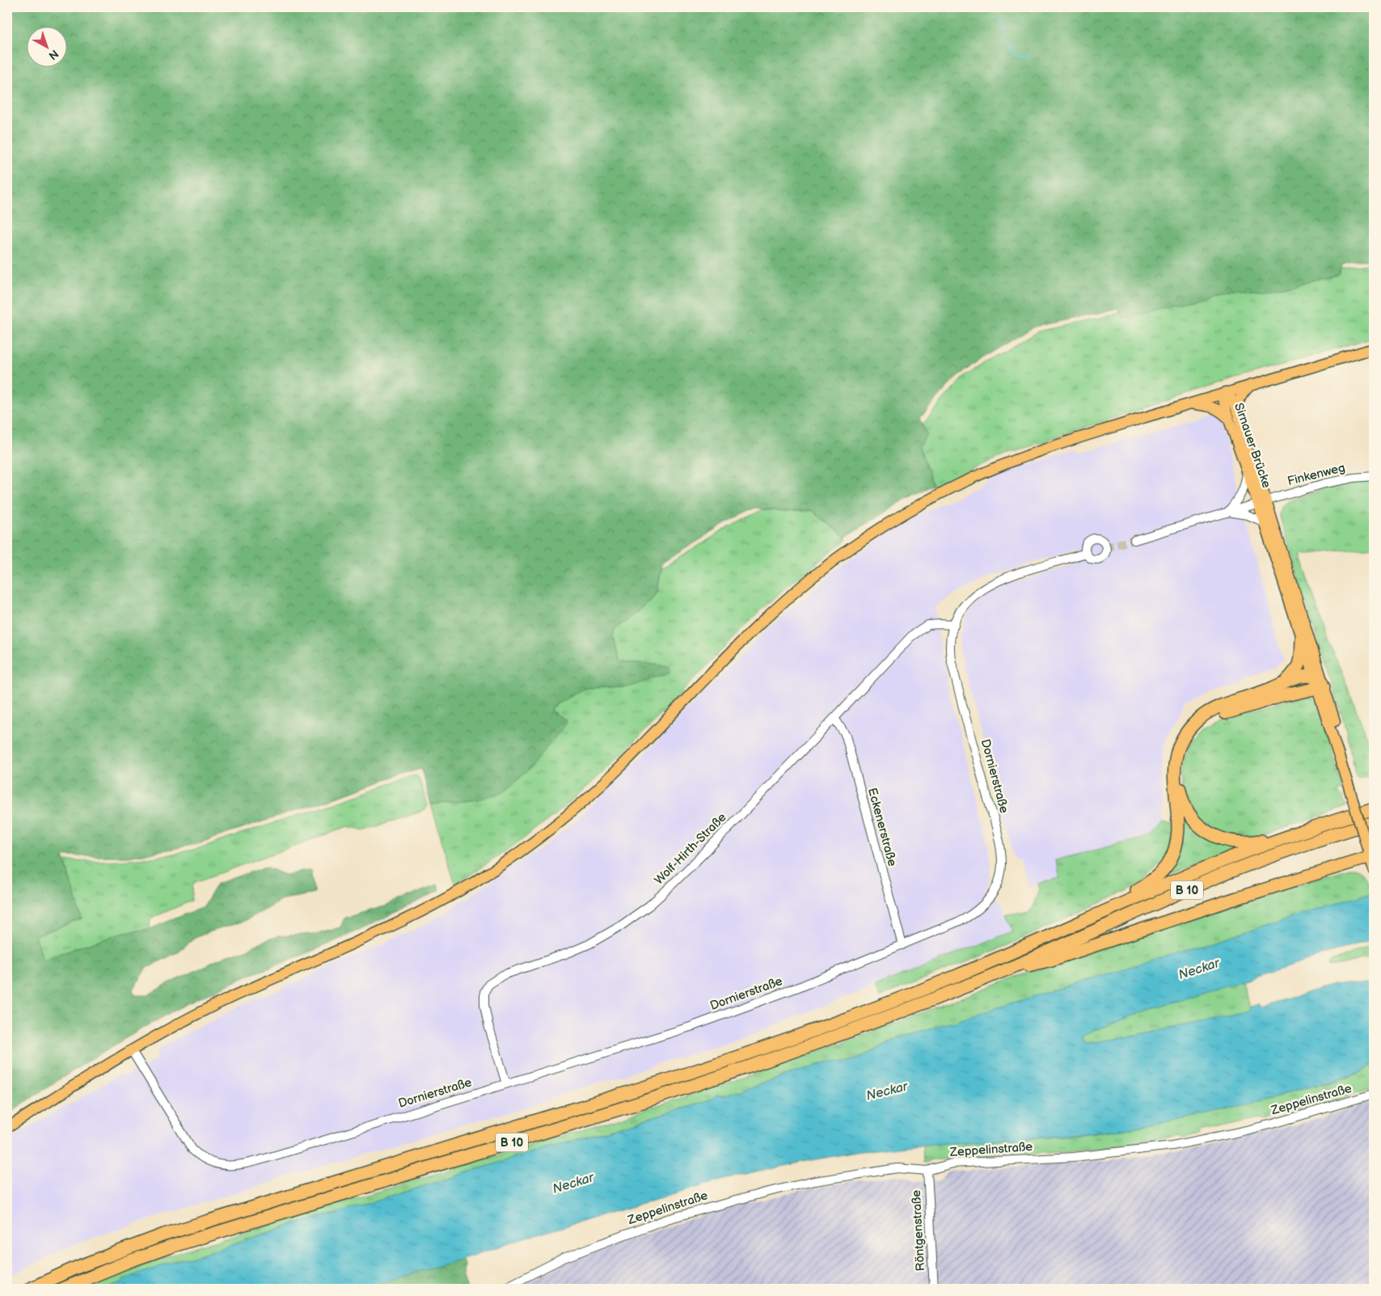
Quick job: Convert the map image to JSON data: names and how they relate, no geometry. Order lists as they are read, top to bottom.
{
  "streets": {
    "highway": ["B 10"],
    "main road": ["Sirnauer Brücke"],
    "street": [
      "Finkenweg",
      "Dornierstraße",
      "Eckenerstraße",
      "Wolf-Hirth-Straße",
      "Zeppelinstraße",
      "Röntgenstraße"
    ]
  },
  "crossings": [
    ["Sirnauer Brücke", "Finkenweg"],
    ["Dornierstraße", "Eckenerstraße"],
    ["Dornierstraße", "Wolf-Hirth-Straße"],
    ["Eckenerstraße", "Wolf-Hirth-Straße"],
    ["Zeppelinstraße", "Röntgenstraße"]
  ],
  "water": ["Neckar"],
  "north": "bottom right"
}
